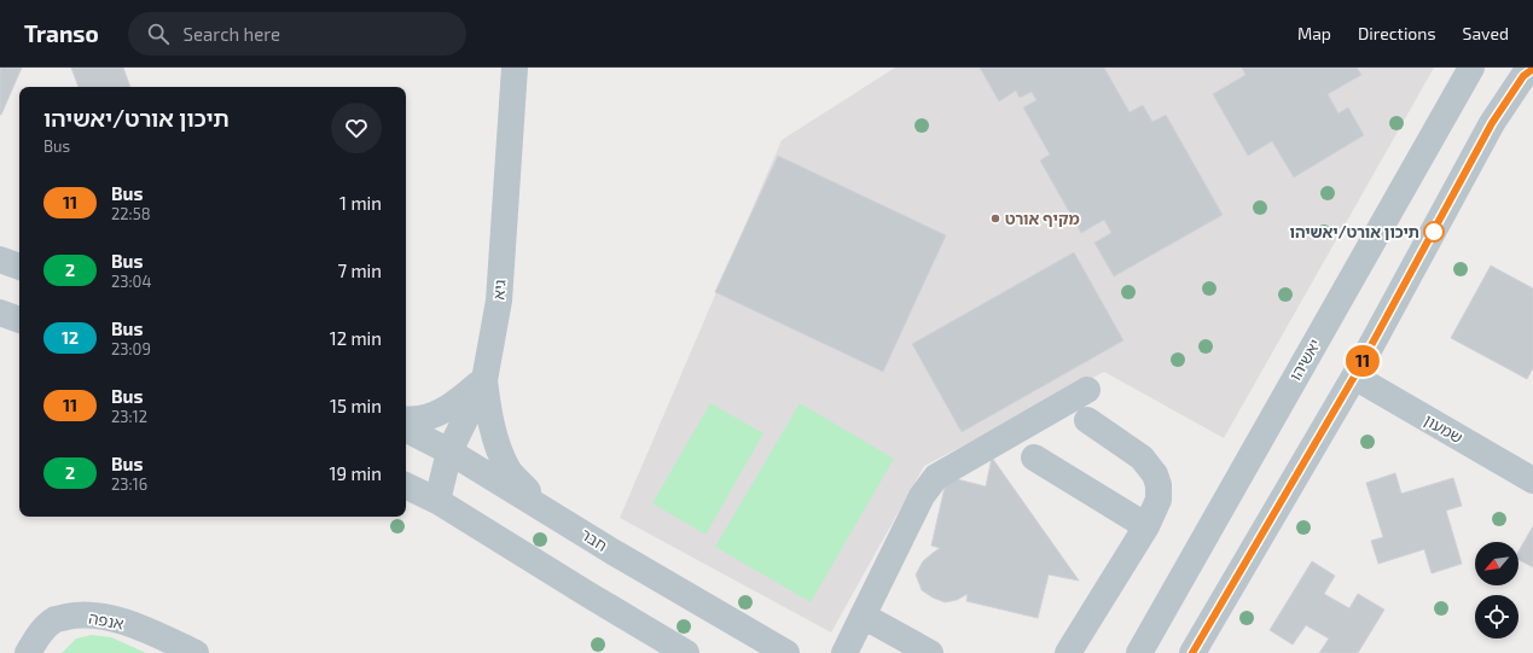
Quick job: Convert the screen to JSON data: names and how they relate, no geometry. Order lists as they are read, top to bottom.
{
  "streets": {
    "street": [
      "גיא",
      "יאשיהו",
      "שמעון",
      "חבר",
      "אנפה"
    ]
  },
  "crossings": [
    ["גיא", "חבר"]
  ],
  "places": ["מקיף אורט", "תיכון אורט/יאשיהו"],
  "lines": ["bus line 11"],
  "north": "bottom left",
  "page": {
    "header": "Transo",
    "search": "Search here",
    "nav": ["Map", "Directions", "Saved"],
    "on_map": "11",
    "heading": ["תיכון אורט/יאשיהו", "Bus"],
    "list": [
      {
        "mark": "11",
        "name": "Bus",
        "note": "22:58",
        "value": "1 min"
      },
      {
        "mark": "2",
        "name": "Bus",
        "note": "23:04",
        "value": "7 min"
      },
      {
        "mark": "12",
        "name": "Bus",
        "note": "23:09",
        "value": "12 min"
      },
      {
        "mark": "11",
        "name": "Bus",
        "note": "23:12",
        "value": "15 min"
      },
      {
        "mark": "2",
        "name": "Bus",
        "note": "23:16",
        "value": "19 min"
      }
    ]
  }
}
